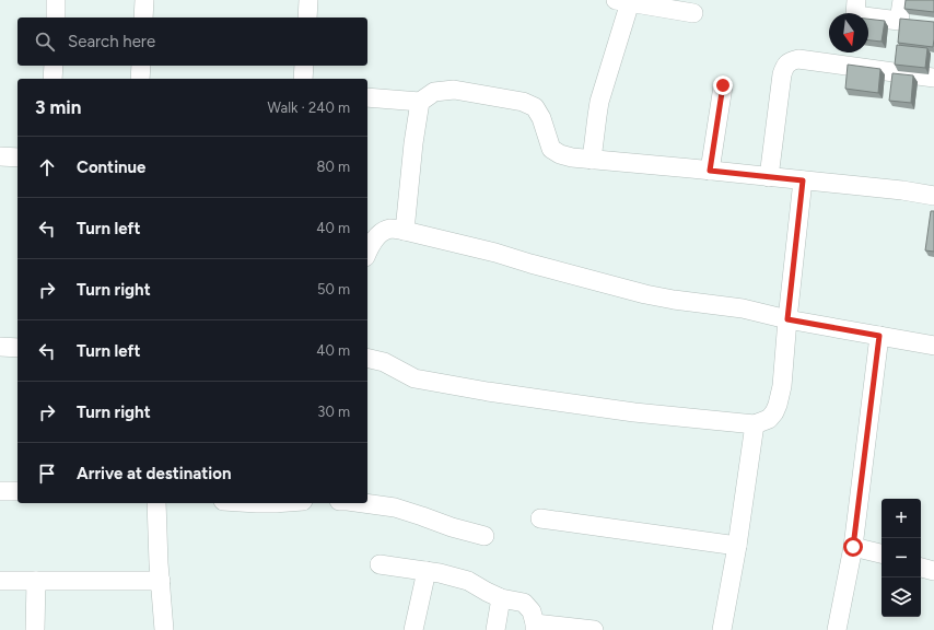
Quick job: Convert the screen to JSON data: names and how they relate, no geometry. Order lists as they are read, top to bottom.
{
  "north": "bottom",
  "page": {
    "search": "Search here",
    "heading": ["3 min", "Walk · 240 m"],
    "list": [
      ["Continue", "80 m"],
      ["Turn left", "40 m"],
      ["Turn right", "50 m"],
      ["Turn left", "40 m"],
      ["Turn right", "30 m"],
      "Arrive at destination"
    ],
    "map_buttons": ["+", "−"]
  }
}
